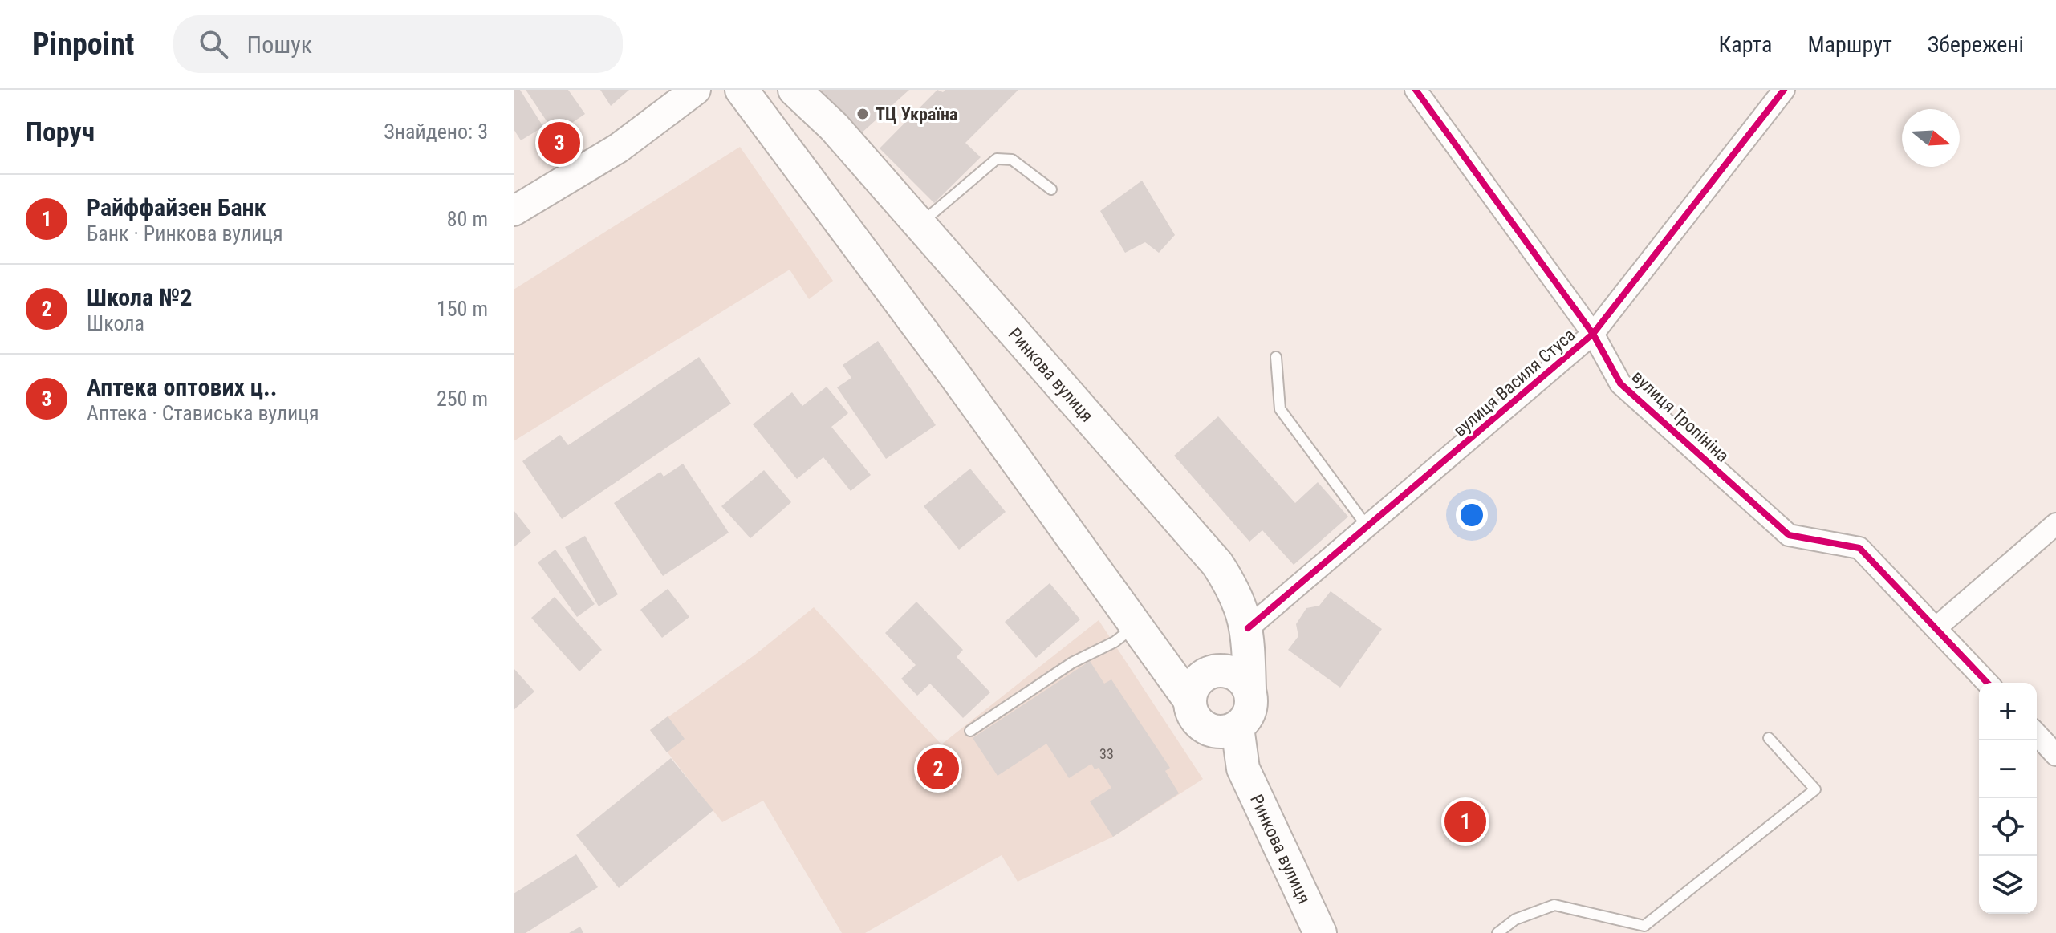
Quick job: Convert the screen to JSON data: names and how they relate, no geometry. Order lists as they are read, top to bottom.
{
  "streets": {
    "main road": ["Ринкова вулиця"],
    "street": ["вулиця Василя Стуса", "вулиця Тропініна"]
  },
  "crossings": [
    ["Ринкова вулиця", "вулиця Василя Стуса"],
    ["вулиця Василя Стуса", "вулиця Тропініна"]
  ],
  "places": ["ТЦ Україна"],
  "house_numbers": ["33"],
  "north": "right",
  "page": {
    "header": "Pinpoint",
    "search": "Пошук",
    "nav": ["Карта", "Маршрут", "Збережені"],
    "heading": ["Поруч", "Знайдено: 3"],
    "pins": ["3", "2", "1"],
    "list": [
      {
        "mark": "1",
        "name": "Райффайзен Банк",
        "note": "Банк · Ринкова вулиця",
        "value": "80 m"
      },
      {
        "mark": "2",
        "name": "Школа №2",
        "note": "Школа",
        "value": "150 m"
      },
      {
        "mark": "3",
        "name": "Аптека оптових ц..",
        "note": "Аптека · Стависька вулиця",
        "value": "250 m"
      }
    ],
    "map_buttons": ["+", "−"]
  }
}
